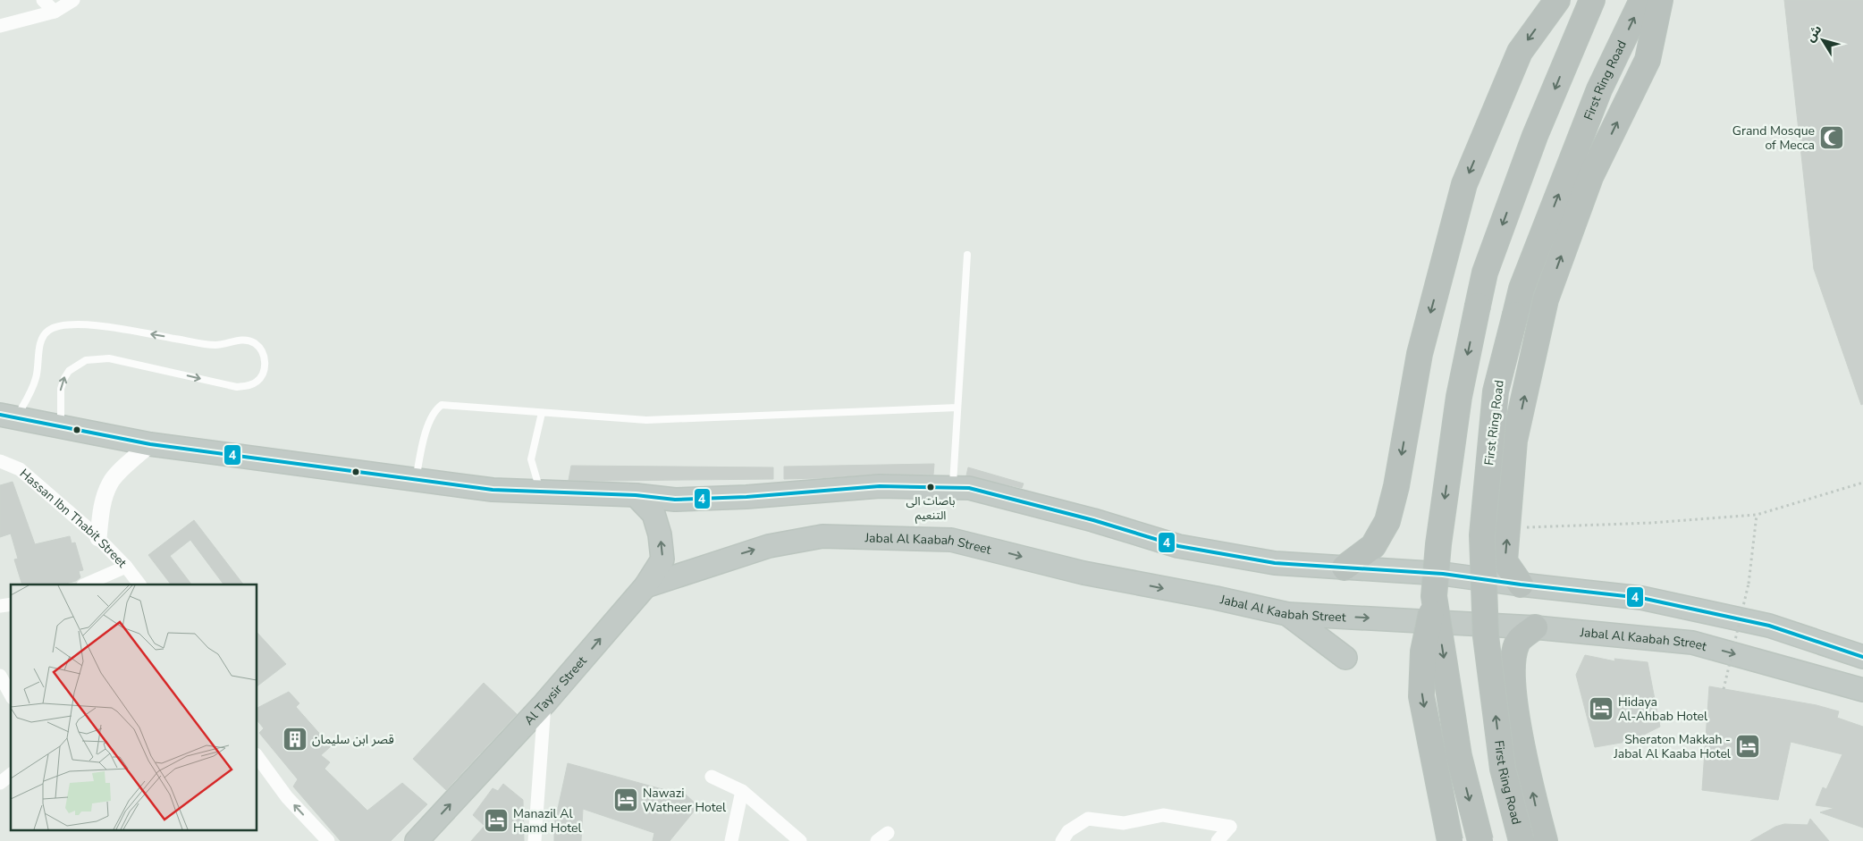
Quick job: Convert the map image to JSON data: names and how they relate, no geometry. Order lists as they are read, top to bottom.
{
  "streets": {
    "highway": ["First Ring Road", "Jabal Al Kaabah Street", "Al Taysir Street"],
    "street": ["Hassan Ibn Thabit Street"]
  },
  "crossings": [
    ["Jabal Al Kaabah Street", "Al Taysir Street"]
  ],
  "one_way": ["Al Taysir Street"],
  "places": {
    "mosque": ["Grand Mosque of Mecca"],
    "other": ["باصات الى التنعيم"],
    "hotel": [
      "Hidaya Al-Ahbab Hotel",
      "Sheraton Makkah - Jabal Al Kaaba Hotel",
      "Nawazi Watheer Hotel",
      "Manazil Al Hamd Hotel"
    ],
    "building": ["قصر ابن سليمان"]
  },
  "lines": ["transit line 4"],
  "north": "top left"
}
